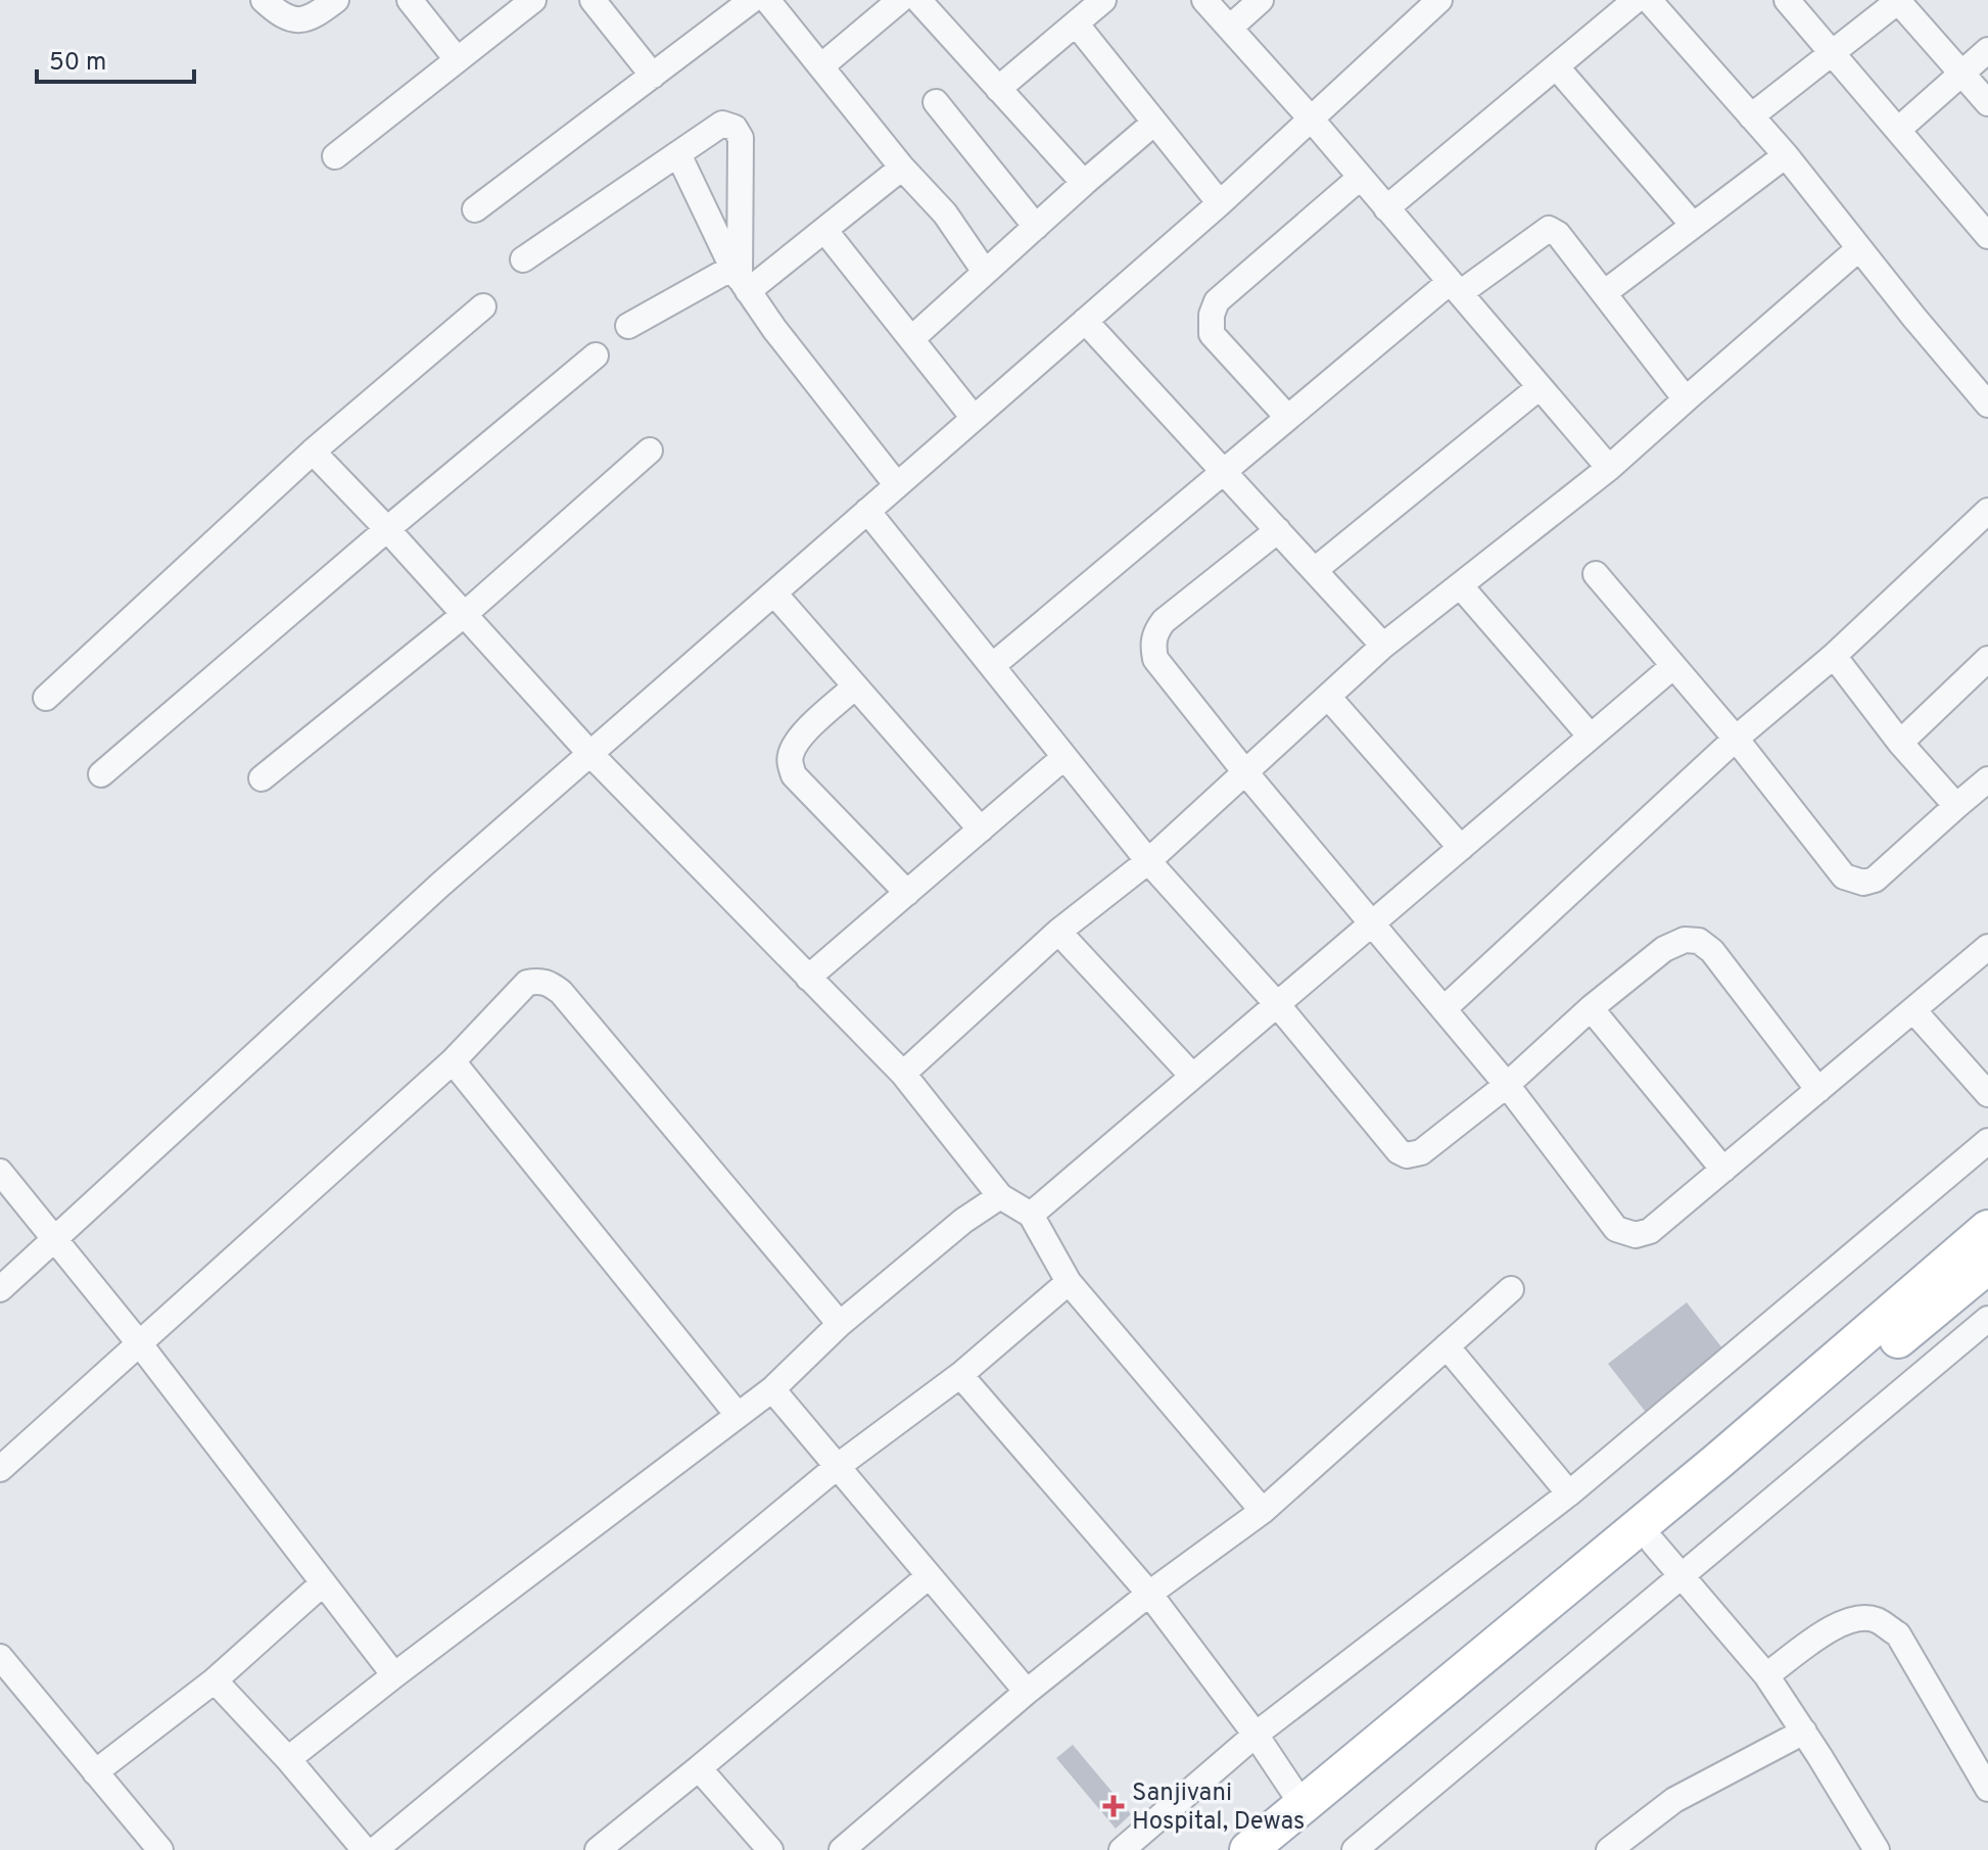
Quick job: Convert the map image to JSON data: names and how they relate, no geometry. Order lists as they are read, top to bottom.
{
  "places": {
    "health": ["Sanjivani Hospital, Dewas"]
  },
  "scale_bar": "50 m"
}
